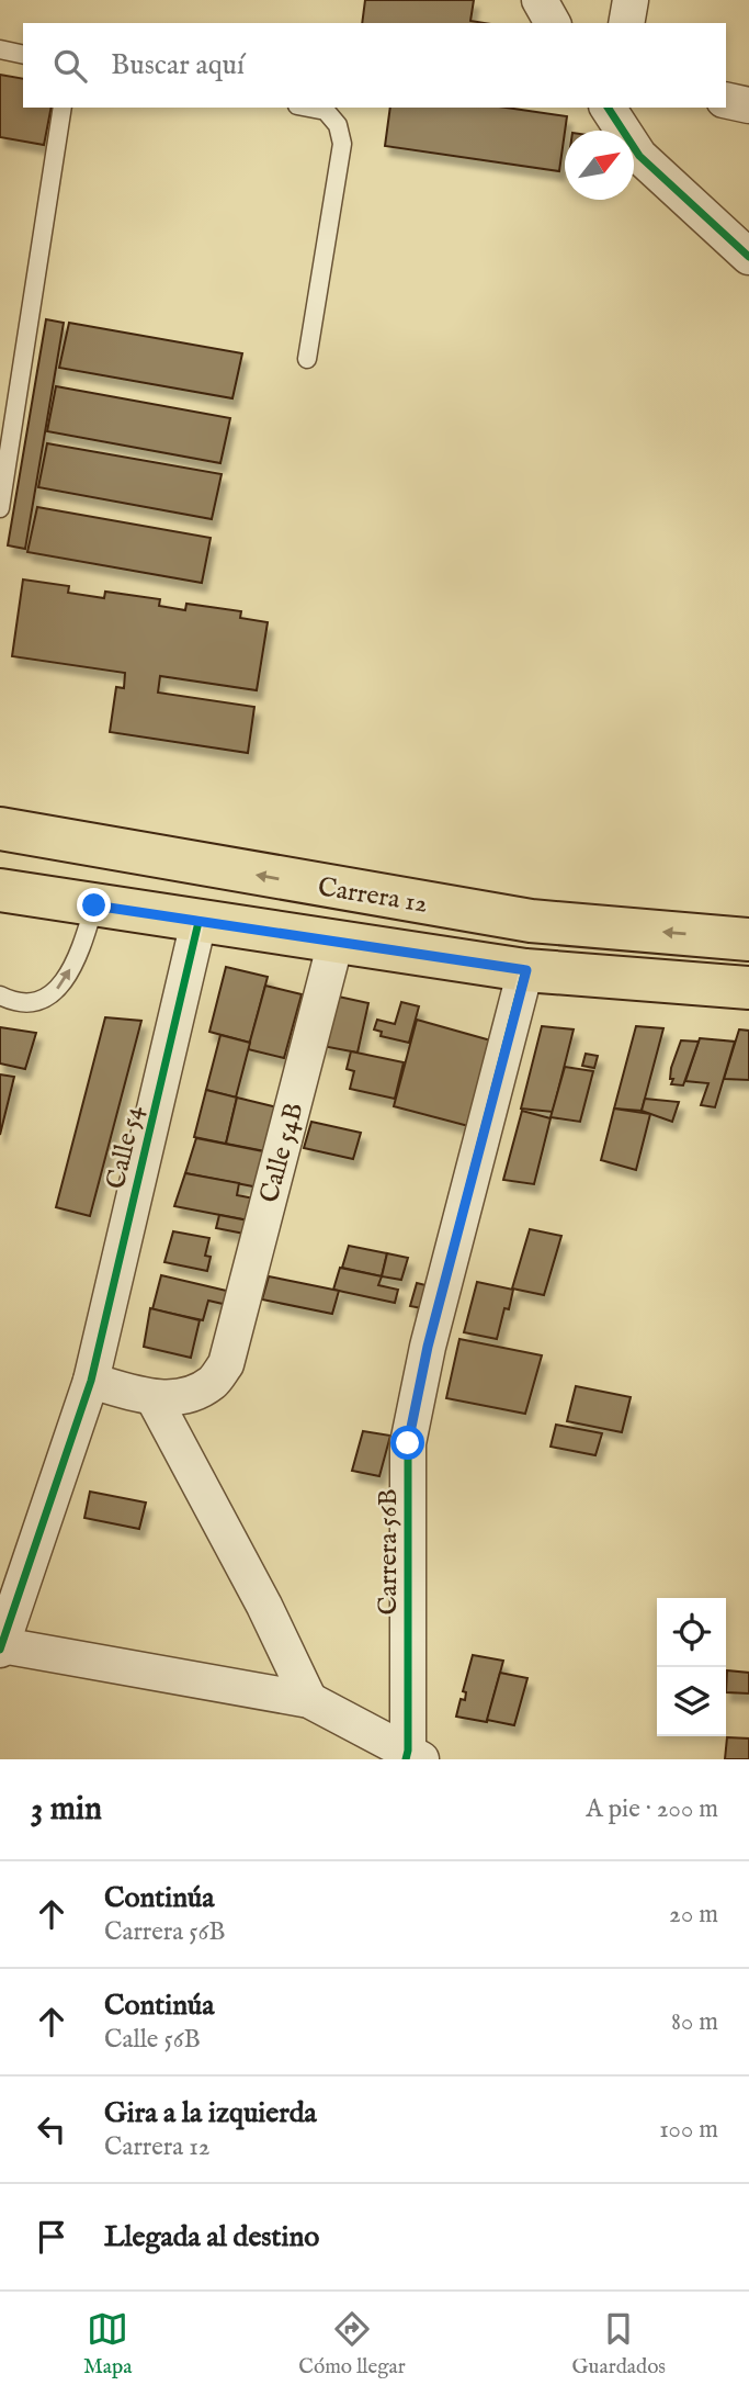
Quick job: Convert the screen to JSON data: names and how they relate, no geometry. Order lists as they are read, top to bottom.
{
  "streets": {
    "main road": ["Carrera 12"],
    "street": ["Calle 54", "Calle 54B", "Carrera 56B"]
  },
  "crossings": [
    ["Carrera 12", "Calle 54"],
    ["Carrera 12", "Calle 54B"],
    ["Carrera 12", "Carrera 56B"]
  ],
  "north": "top right",
  "page": {
    "search": "Buscar aquí",
    "heading": ["3 min", "A pie · 200 m"],
    "list": [
      ["Continúa", "Carrera 56B", "20 m"],
      ["Continúa", "Calle 56B", "80 m"],
      ["Gira a la izquierda", "Carrera 12", "100 m"],
      "Llegada al destino"
    ],
    "nav": ["Mapa", "Cómo llegar", "Guardados"]
  }
}
